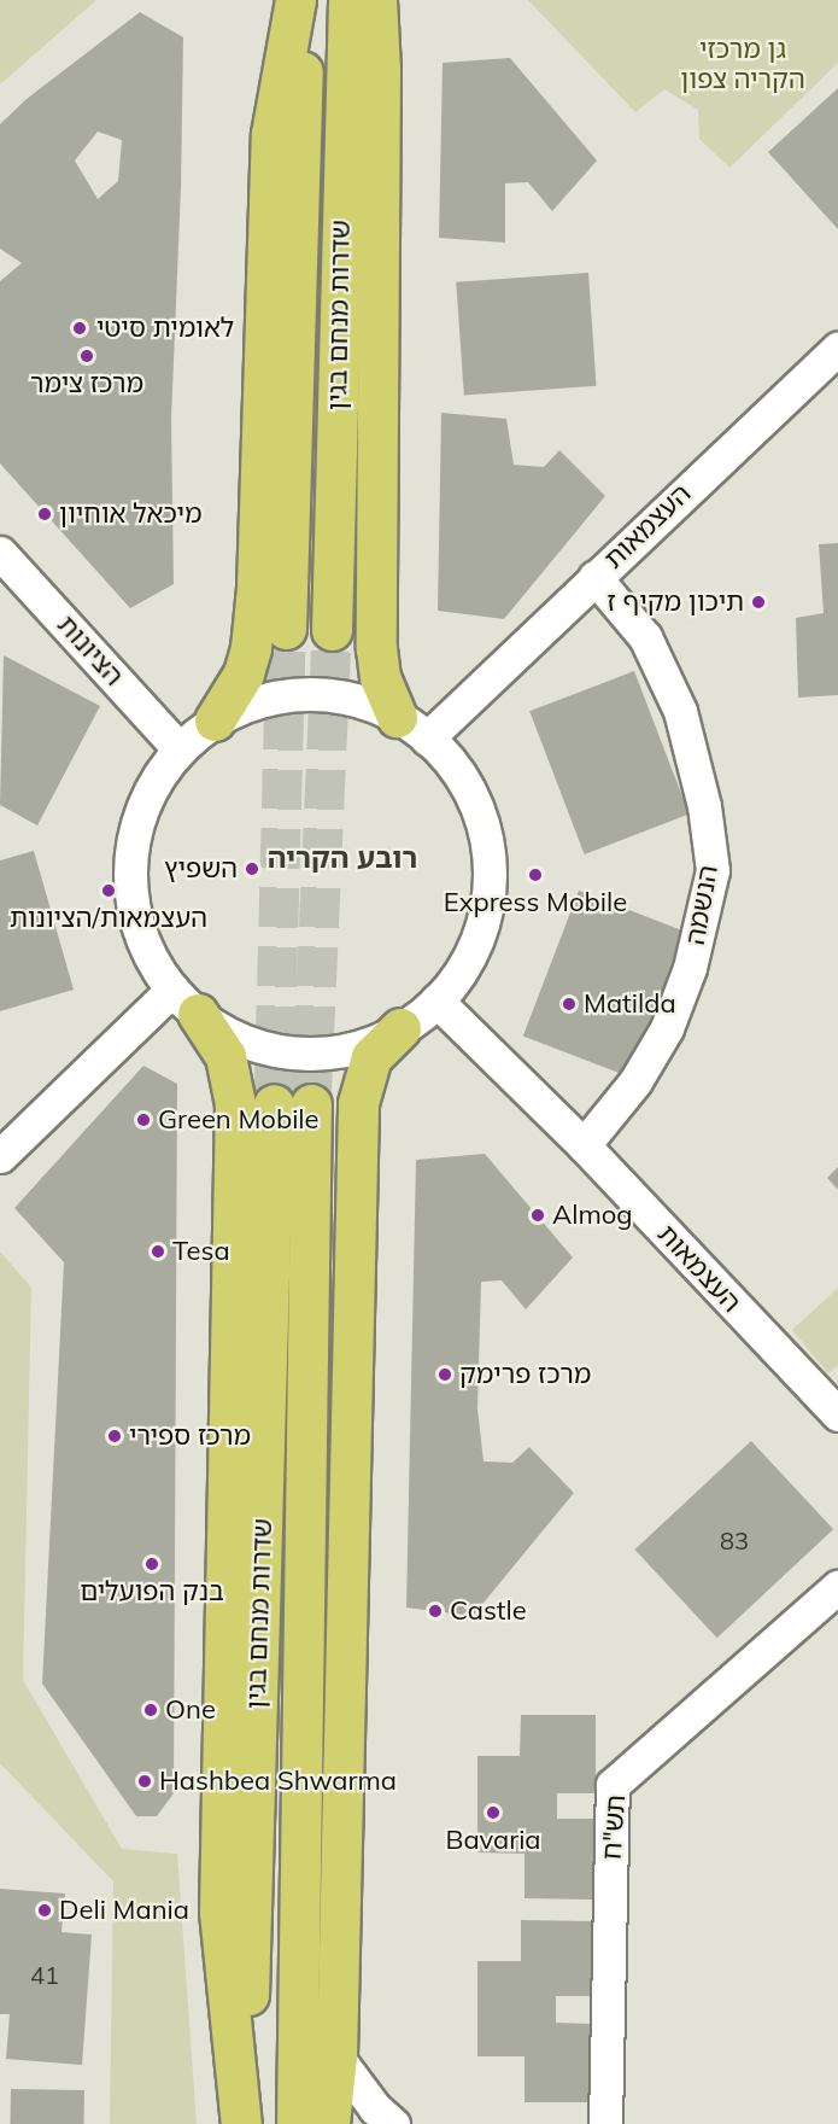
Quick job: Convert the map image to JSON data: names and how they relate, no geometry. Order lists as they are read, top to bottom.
{
  "streets": {
    "main road": ["שדרות מנחם בגין"],
    "street": [
      "העצמאות",
      "הציונות",
      "הנשמה",
      "תש\"ח"
    ]
  },
  "crossings": [
    ["העצמאות", "הנשמה"]
  ],
  "districts": ["רובע הקריה"],
  "parks": ["גן מרכזי הקריה צפון"],
  "places": [
    "לאומית סיטי",
    "מרכז צימר",
    "מיכאל אוחיון",
    "תיכון מקיף ז",
    "השפיץ",
    "Express Mobile",
    "העצמאות/הציונות",
    "Matilda",
    "Green Mobile",
    "Almog",
    "Tesa",
    "מרכז פרימק",
    "מרכז ספירי",
    "בנק הפועלים",
    "Castle",
    "One",
    "Hashbea Shwarma",
    "Bavaria",
    "Deli Mania"
  ],
  "house_numbers": ["83", "41"]
}
